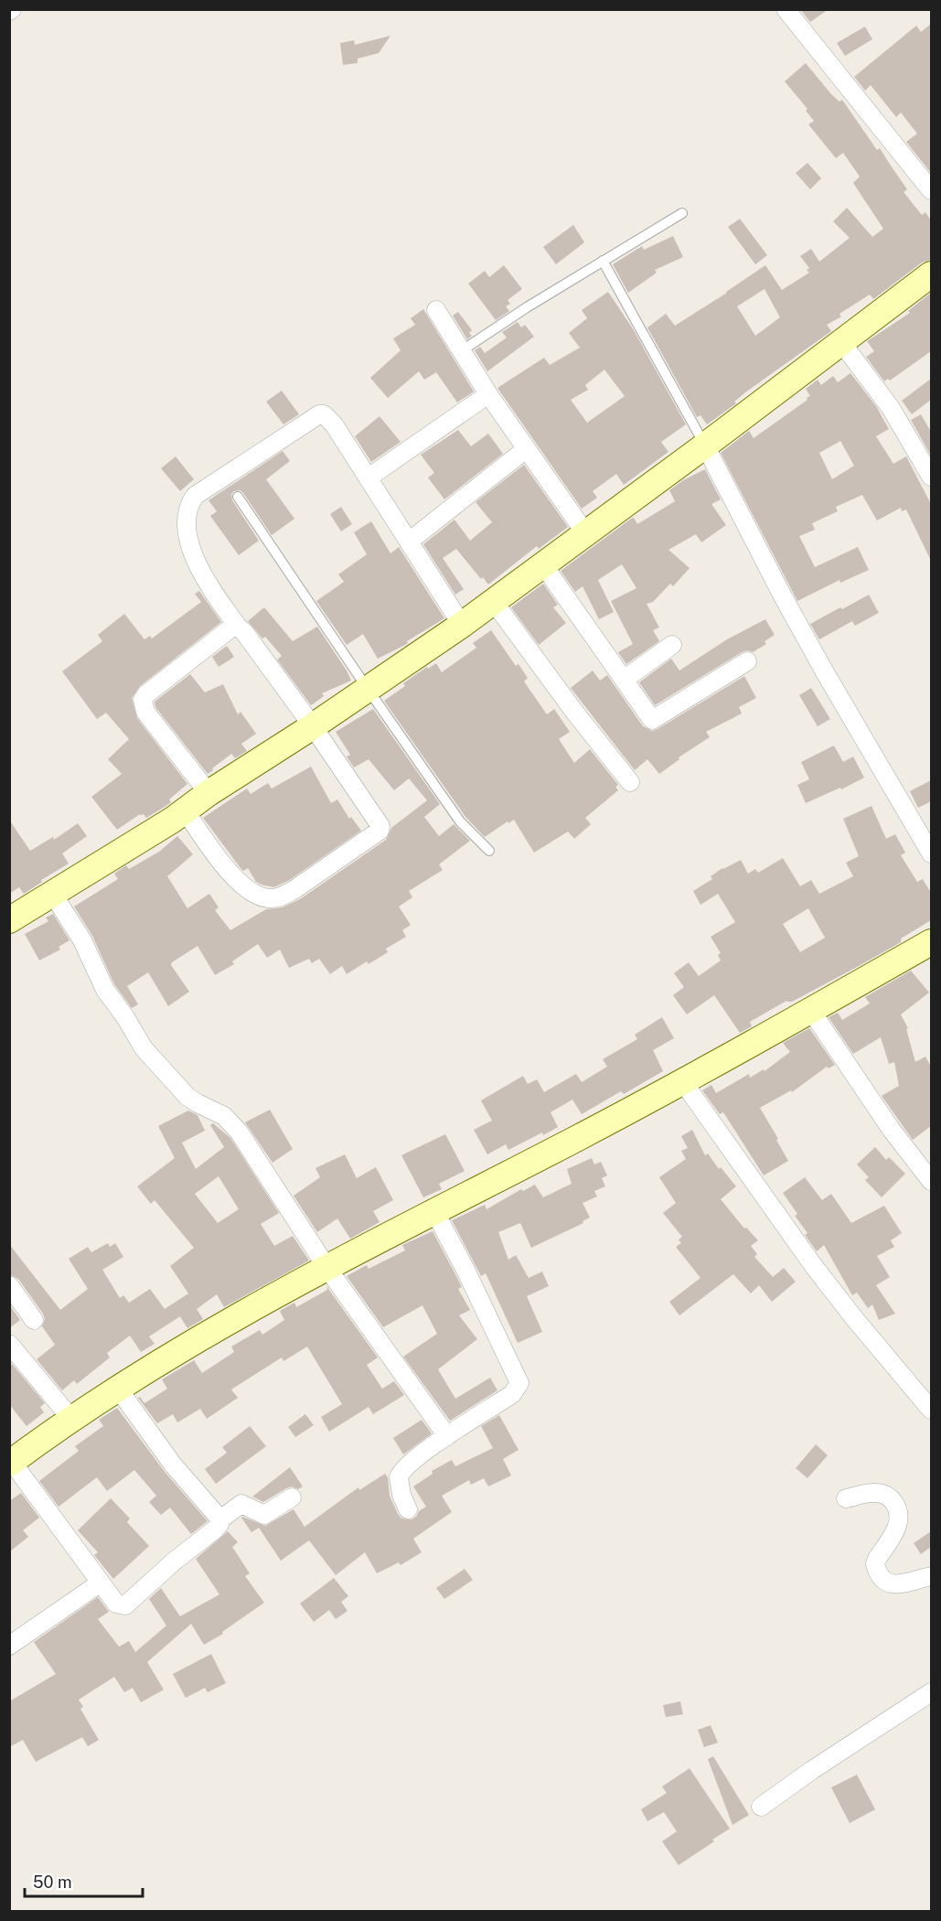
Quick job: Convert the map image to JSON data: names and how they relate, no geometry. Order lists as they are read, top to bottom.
{
  "scale_bar": "50 m"
}
